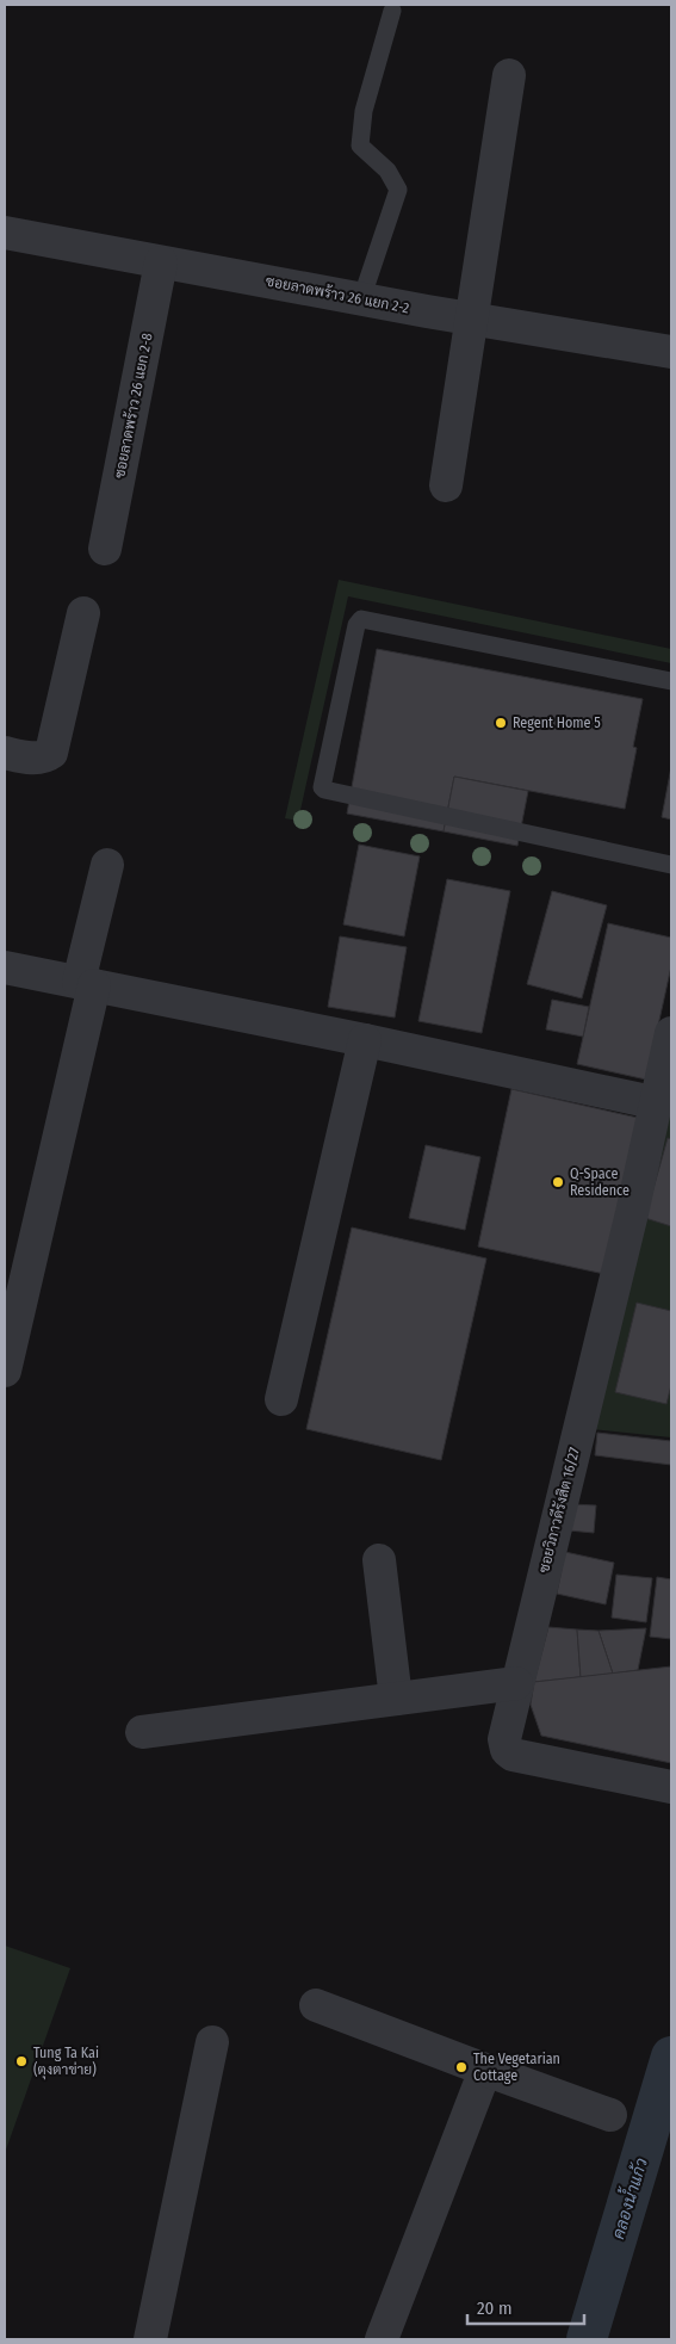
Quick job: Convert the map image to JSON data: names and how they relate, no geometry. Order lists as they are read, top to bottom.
{
  "streets": {
    "street": ["ซอยลาดพร้าว 26 แยก 2-2", "ซอยลาดพร้าว 26 แยก 2-8", "ซอยวิภาวดีรังสิต 16/27"]
  },
  "crossings": [
    ["ซอยลาดพร้าว 26 แยก 2-2", "ซอยลาดพร้าว 26 แยก 2-8"]
  ],
  "water": ["คลองน้ำแก้ว"],
  "places": [
    "Regent Home 5",
    "Q-Space Residence",
    "Tung Ta Kai (ตุงตาข่าย)",
    "The Vegetarian Cottage"
  ],
  "scale_bar": "20 m"
}
